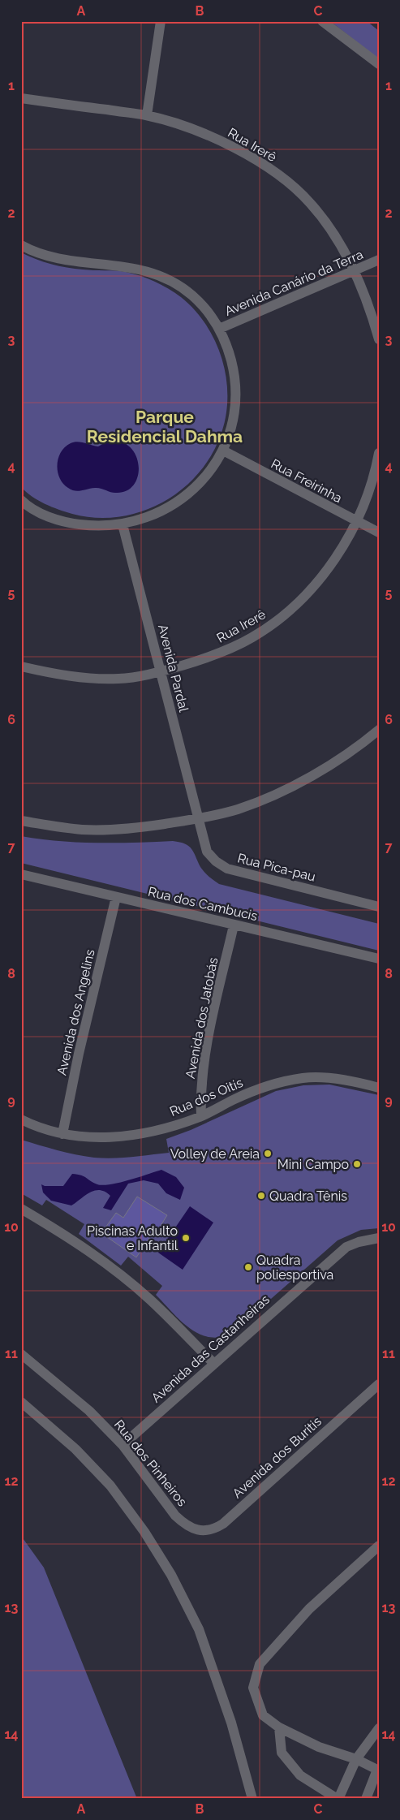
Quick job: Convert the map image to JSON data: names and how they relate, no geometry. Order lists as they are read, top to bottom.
{
  "streets": {
    "street": [
      "Rua Irerê",
      "Avenida Canário da Terra",
      "Rua Freirinha",
      "Avenida Pardal",
      "Rua Pica-pau",
      "Rua dos Cambucis",
      "Avenida dos Angelins",
      "Avenida dos Jatobás",
      "Rua dos Oitis",
      "Avenida das Castanheiras",
      "Avenida dos Buritis",
      "Rua dos Pinheiros"
    ]
  },
  "crossings": [
    ["Rua Irerê", "Avenida Canário da Terra"],
    ["Rua Irerê", "Rua Freirinha"],
    ["Rua Irerê", "Avenida Pardal"],
    ["Avenida Pardal", "Rua Pica-pau"],
    ["Rua dos Cambucis", "Avenida dos Angelins"],
    ["Rua dos Cambucis", "Avenida dos Jatobás"],
    ["Avenida dos Angelins", "Rua dos Oitis"],
    ["Avenida dos Jatobás", "Rua dos Oitis"],
    ["Avenida das Castanheiras", "Rua dos Pinheiros"],
    ["Avenida dos Buritis", "Rua dos Pinheiros"]
  ],
  "districts": ["Parque Residencial Dahma"],
  "places": [
    "Volley de Areia",
    "Mini Campo",
    "Quadra Tênis",
    "Piscinas Adulto e Infantil",
    "Quadra poliesportiva"
  ],
  "grid": {
    "columns": ["A", "B", "C"],
    "rows": [
      "1",
      "2",
      "3",
      "4",
      "5",
      "6",
      "7",
      "8",
      "9",
      "10",
      "11",
      "12",
      "13",
      "14"
    ]
  }
}
